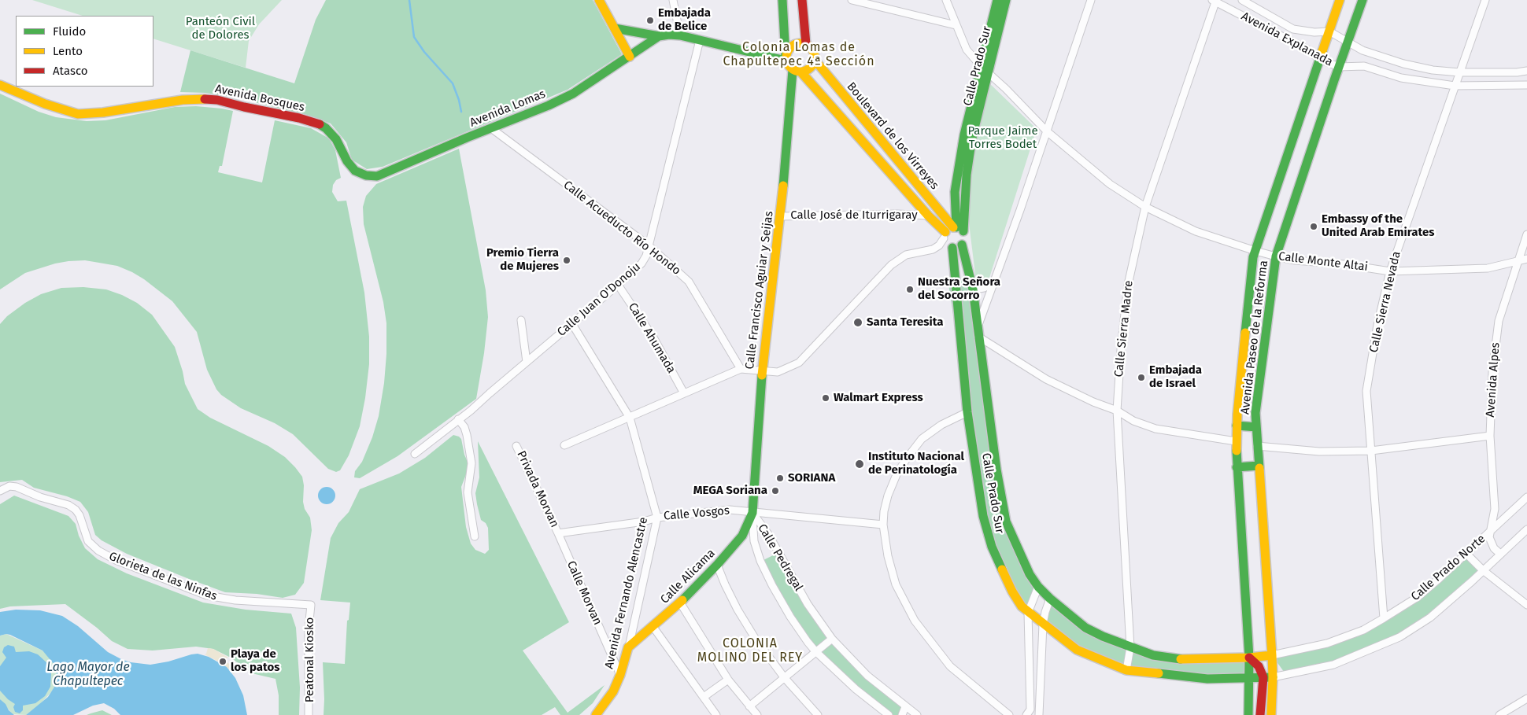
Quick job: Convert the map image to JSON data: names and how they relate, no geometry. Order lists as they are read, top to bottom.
{
  "streets": {
    "street": [
      "Avenida Explanada",
      "Calle Prado Sur",
      "Avenida Bosques",
      "Avenida Lomas",
      "Boulevard de los Virreyes",
      "Calle José de Iturrigaray",
      "Calle Acueducto Río Hondo",
      "Calle Monte Altai",
      "Calle Francisco Aguiar y Seijas",
      "Calle Juan O'Donoju",
      "Calle Sierra Nevada",
      "Calle Sierra Madre",
      "Avenida Paseo de la Reforma",
      "Calle Ahumada",
      "Avenida Alpes",
      "Privada Morvan",
      "Calle Vosgos",
      "Calle Pedregal",
      "Calle Prado Norte",
      "Glorieta de las Ninfas",
      "Calle Alicama",
      "Calle Morvan",
      "Avenida Fernando Alencastre",
      "Peatonal Kiosko"
    ]
  },
  "crossings": [
    ["Avenida Explanada", "Calle Sierra Nevada"],
    ["Avenida Explanada", "Calle Sierra Madre"],
    ["Avenida Explanada", "Avenida Paseo de la Reforma"],
    ["Calle Prado Sur", "Boulevard de los Virreyes"],
    ["Calle Prado Sur", "Calle Monte Altai"],
    ["Calle Prado Sur", "Calle Sierra Madre"],
    ["Calle Prado Sur", "Avenida Paseo de la Reforma"],
    ["Calle Prado Sur", "Calle Prado Norte"],
    ["Avenida Bosques", "Avenida Lomas"],
    ["Avenida Lomas", "Calle Acueducto Río Hondo"],
    ["Boulevard de los Virreyes", "Calle José de Iturrigaray"],
    ["Boulevard de los Virreyes", "Calle Francisco Aguiar y Seijas"],
    ["Calle José de Iturrigaray", "Calle Francisco Aguiar y Seijas"],
    ["Calle Acueducto Río Hondo", "Calle Juan O'Donoju"],
    ["Calle Monte Altai", "Calle Sierra Nevada"],
    ["Calle Monte Altai", "Calle Sierra Madre"],
    ["Calle Monte Altai", "Avenida Paseo de la Reforma"],
    ["Calle Monte Altai", "Avenida Alpes"],
    ["Calle Francisco Aguiar y Seijas", "Calle Vosgos"],
    ["Calle Francisco Aguiar y Seijas", "Calle Pedregal"],
    ["Calle Francisco Aguiar y Seijas", "Calle Alicama"],
    ["Calle Juan O'Donoju", "Calle Ahumada"],
    ["Calle Juan O'Donoju", "Avenida Fernando Alencastre"],
    ["Calle Sierra Nevada", "Calle Prado Norte"],
    ["Avenida Paseo de la Reforma", "Calle Prado Norte"],
    ["Avenida Alpes", "Calle Prado Norte"],
    ["Privada Morvan", "Calle Vosgos"],
    ["Privada Morvan", "Calle Morvan"],
    ["Calle Vosgos", "Calle Pedregal"],
    ["Calle Vosgos", "Calle Alicama"],
    ["Calle Vosgos", "Calle Morvan"],
    ["Calle Vosgos", "Avenida Fernando Alencastre"],
    ["Calle Pedregal", "Calle Alicama"],
    ["Glorieta de las Ninfas", "Peatonal Kiosko"],
    ["Calle Alicama", "Avenida Fernando Alencastre"],
    ["Calle Morvan", "Avenida Fernando Alencastre"]
  ],
  "districts": ["Colonia Lomas de Chapultepec 4ª Sección", "COLONIA MOLINO DEL REY"],
  "water": ["Lago Mayor de Chapultepec"],
  "parks": ["Panteón Civil de Dolores", "Parque Jaime Torres Bodet"],
  "places": [
    "Embajada de Belice",
    "Embassy of the United Arab Emirates",
    "Premio Tierra de Mujeres",
    "Nuestra Señora del Socorro",
    "Santa Teresita",
    "Embajada de Israel",
    "Walmart Express",
    "Instituto Nacional de Perinatología",
    "SORIANA",
    "MEGA Soriana",
    "Playa de los patos"
  ],
  "legend": ["Fluido", "Lento", "Atasco"]
}
